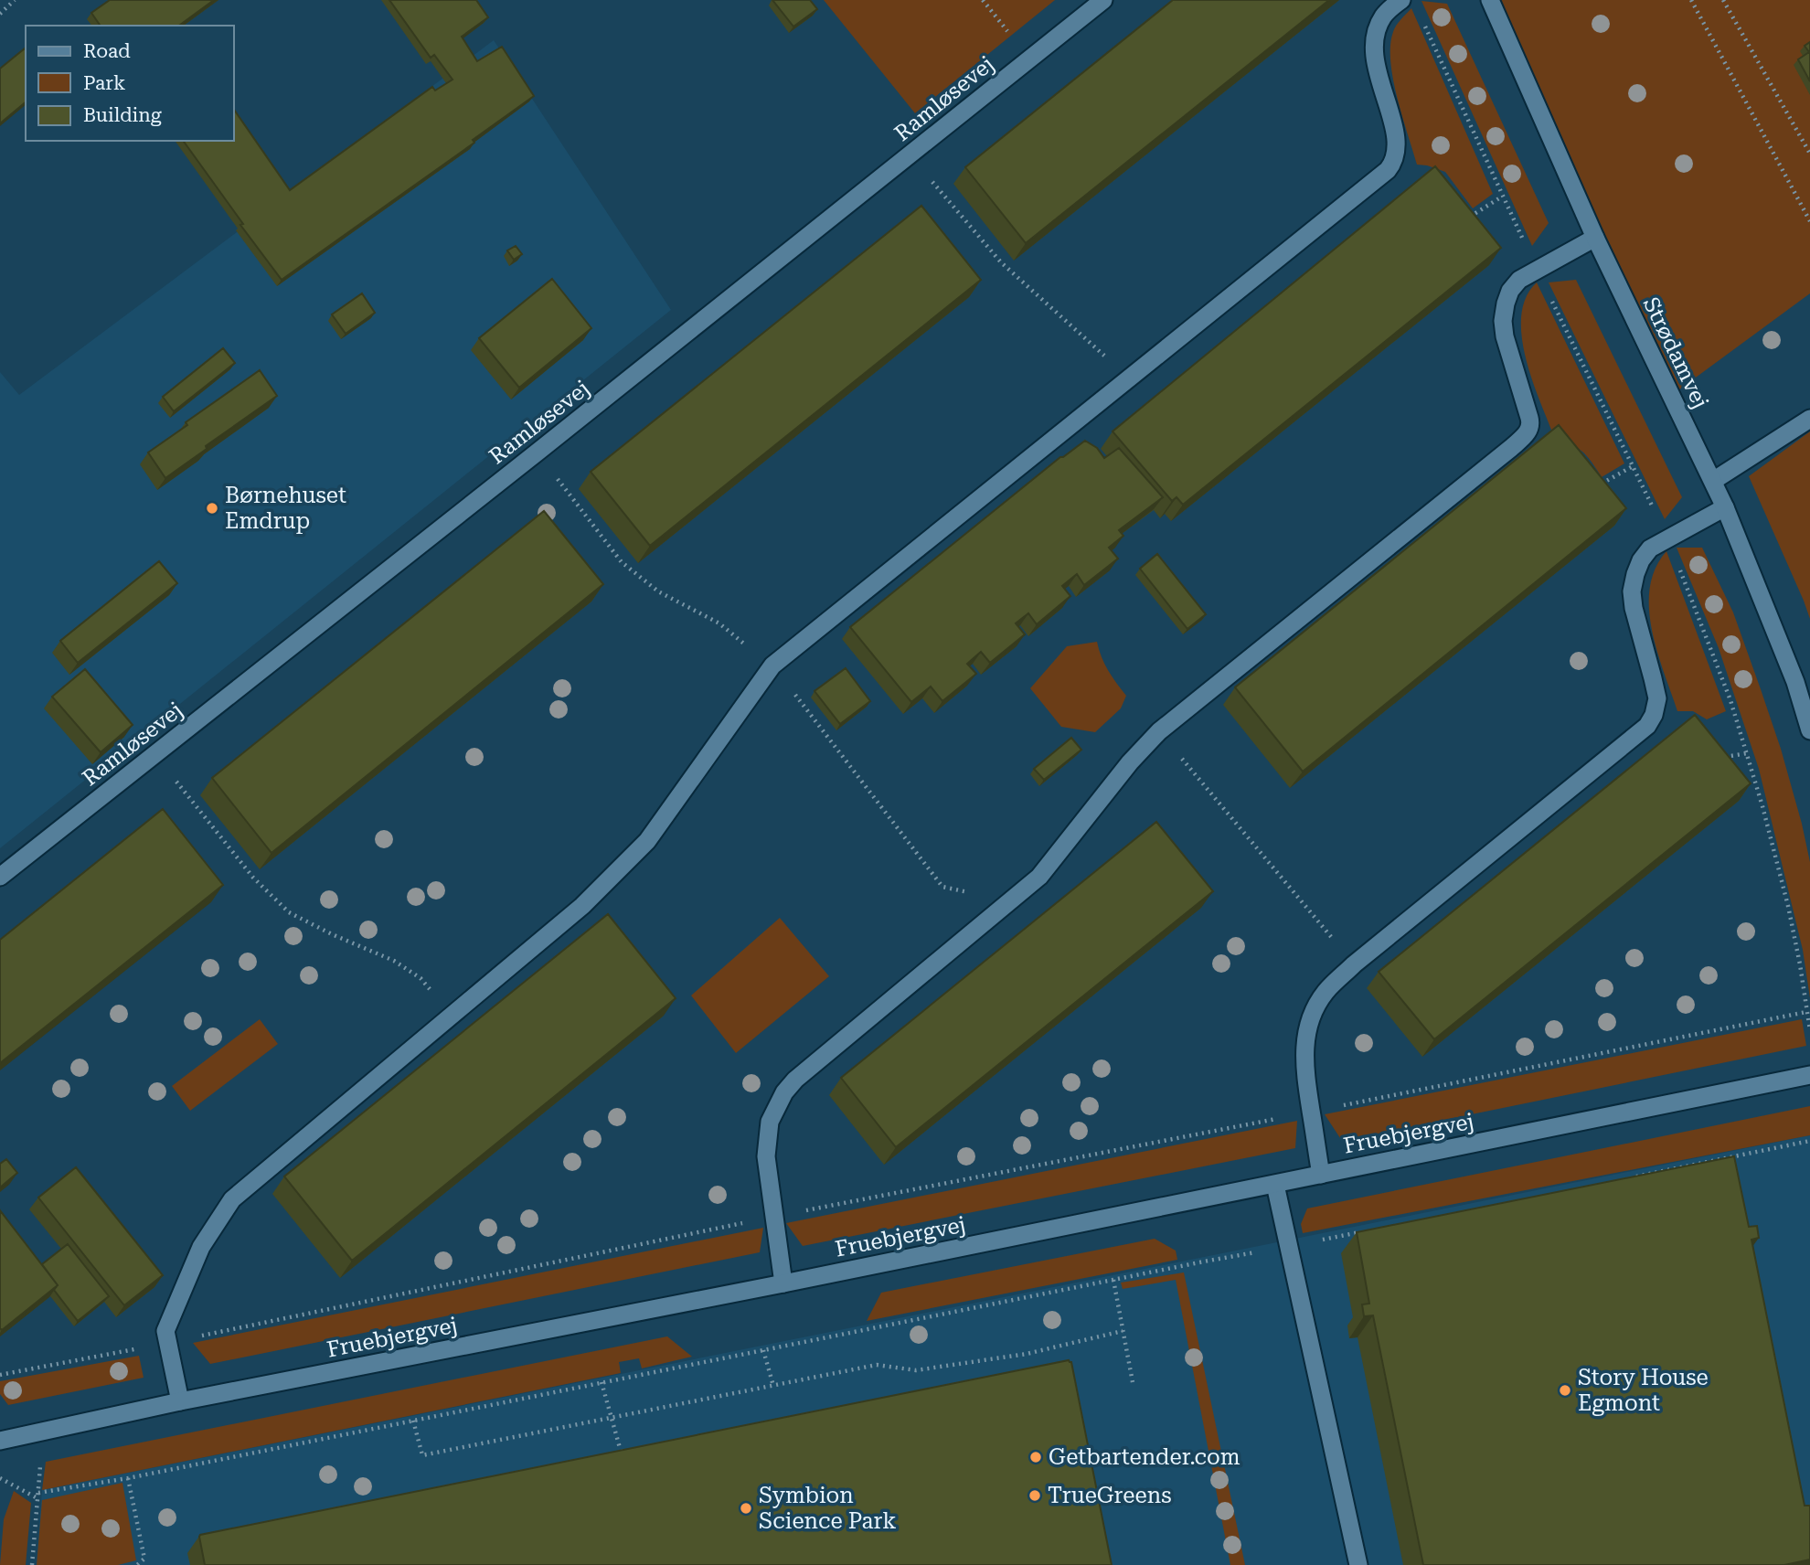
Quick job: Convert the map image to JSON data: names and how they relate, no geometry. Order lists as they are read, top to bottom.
{
  "streets": {
    "street": ["Ramløsevej", "Strødamvej", "Fruebjergvej"]
  },
  "places": [
    "Børnehuset Emdrup",
    "Story House Egmont",
    "Getbartender.com",
    "TrueGreens",
    "Symbion Science Park"
  ],
  "legend": ["Road", "Park", "Building"]
}
